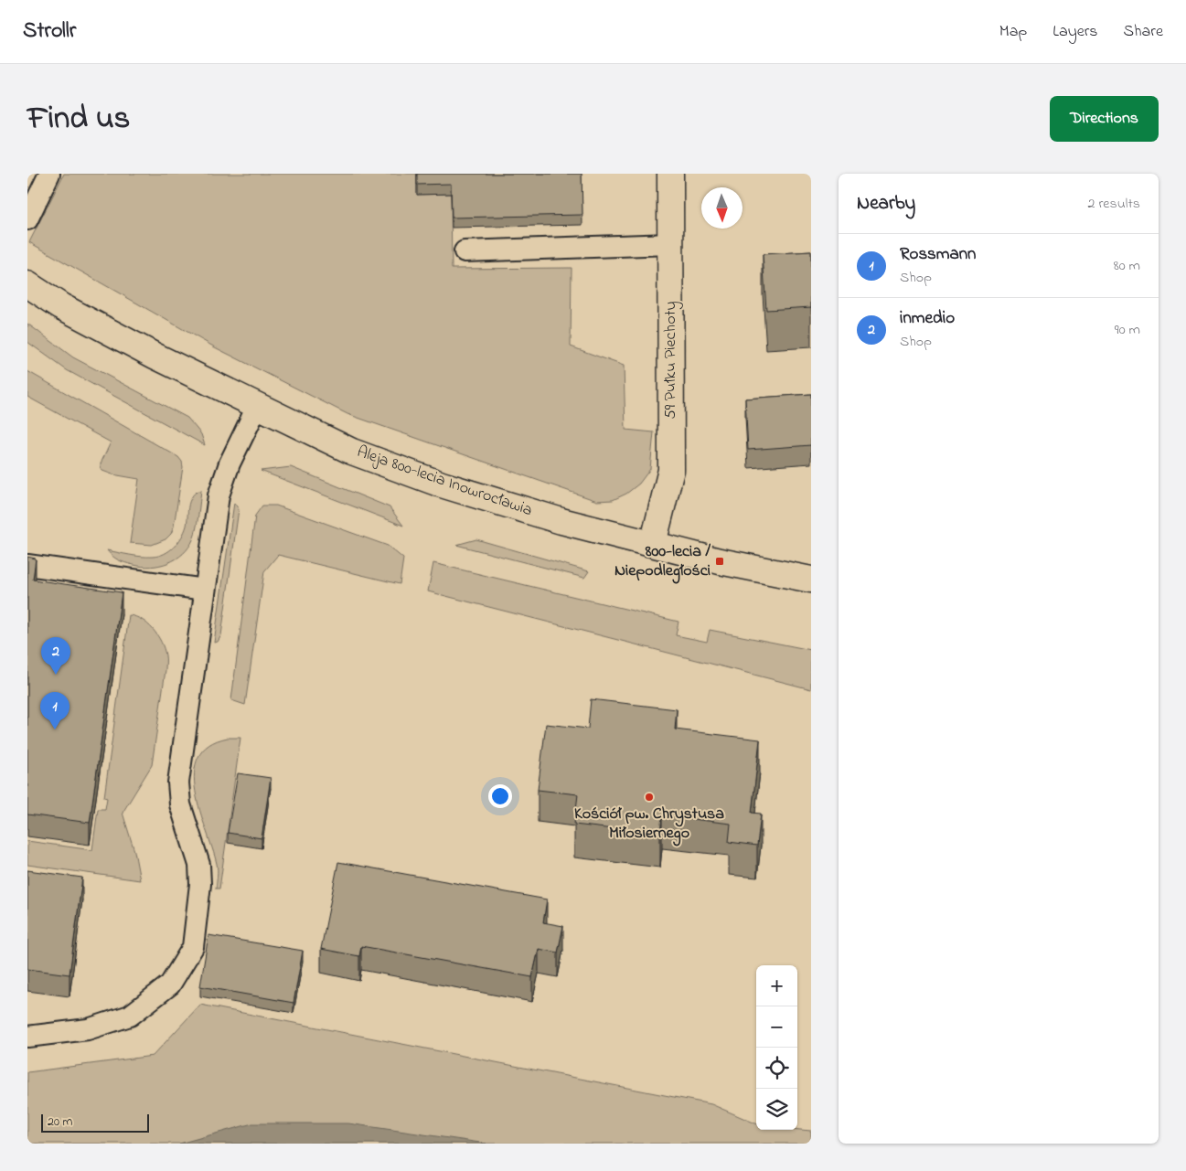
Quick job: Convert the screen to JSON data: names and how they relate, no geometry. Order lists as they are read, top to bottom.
{
  "streets": {
    "street": ["59 Pułku Piechoty", "Aleja 800-lecia Inowrocławia"]
  },
  "crossings": [
    ["59 Pułku Piechoty", "Aleja 800-lecia Inowrocławia"]
  ],
  "places": {
    "transit": ["800-lecia / Niepodległości"],
    "other": ["Kościół pw. Chrystusa Miłosiernego"]
  },
  "scale_bar": "20 m",
  "north": "bottom",
  "page": {
    "header": "Strollr",
    "nav": ["Map", "Layers", "Share"],
    "title": "Find us",
    "buttons": "Directions",
    "heading": ["Nearby", "2 results"],
    "list": [
      {
        "mark": "1",
        "name": "Rossmann",
        "note": "Shop",
        "value": "80 m"
      },
      {
        "mark": "2",
        "name": "inmedio",
        "note": "Shop",
        "value": "90 m"
      }
    ],
    "pins": ["2", "1"],
    "map_buttons": ["+", "−"],
    "scale": "20 m"
  }
}
